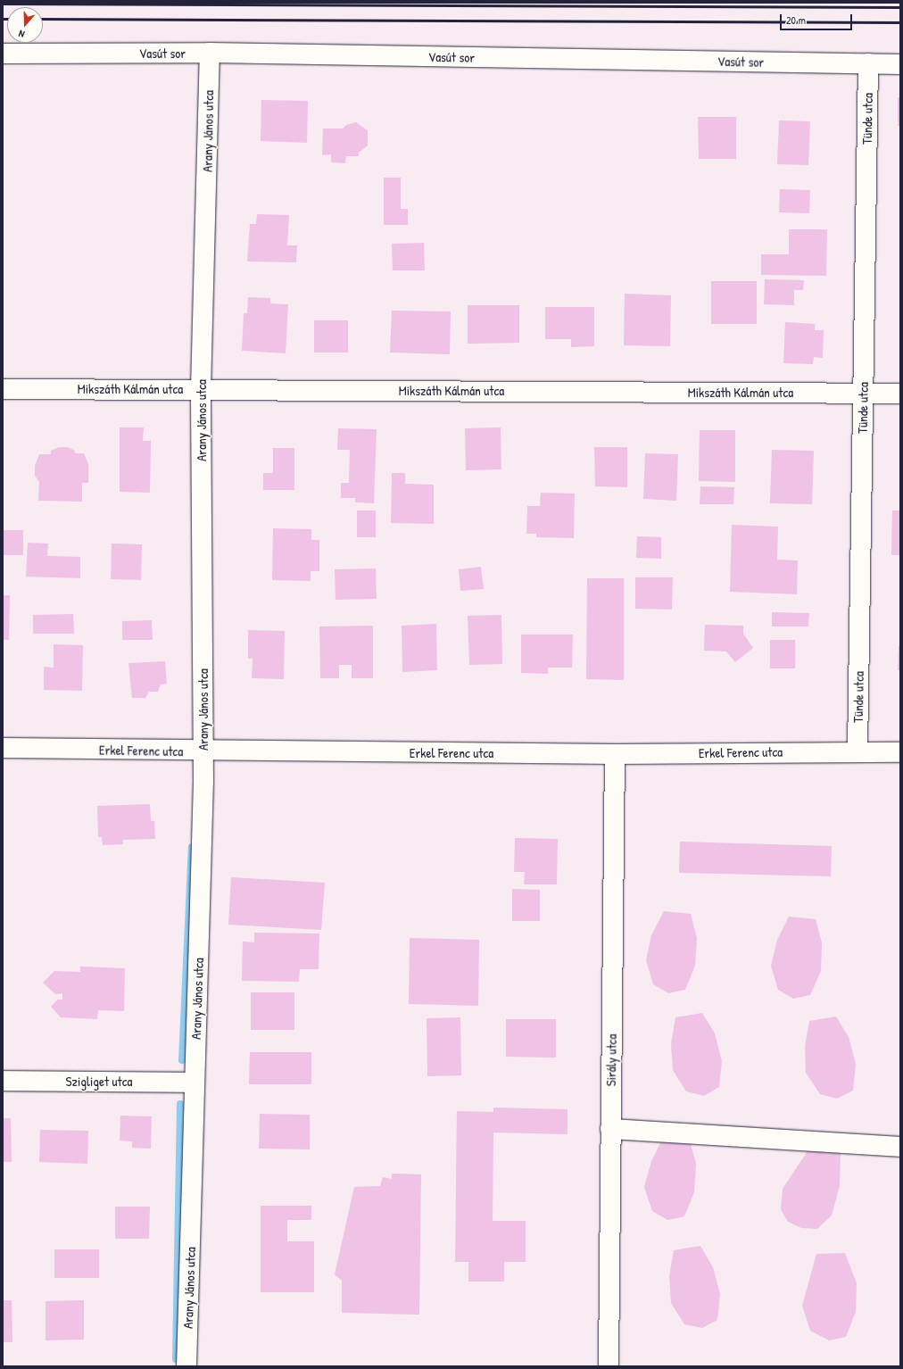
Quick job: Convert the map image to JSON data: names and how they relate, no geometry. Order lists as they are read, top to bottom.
{
  "streets": {
    "street": [
      "Vasút sor",
      "Tünde utca",
      "Arany János utca",
      "Mikszáth Kálmán utca",
      "Erkel Ferenc utca",
      "Sirály utca",
      "Szigliget utca"
    ]
  },
  "crossings": [
    ["Vasút sor", "Tünde utca"],
    ["Vasút sor", "Arany János utca"],
    ["Tünde utca", "Mikszáth Kálmán utca"],
    ["Tünde utca", "Erkel Ferenc utca"],
    ["Arany János utca", "Mikszáth Kálmán utca"],
    ["Arany János utca", "Erkel Ferenc utca"],
    ["Arany János utca", "Szigliget utca"],
    ["Erkel Ferenc utca", "Sirály utca"]
  ],
  "scale_bar": "20 m",
  "north": "bottom"
}
